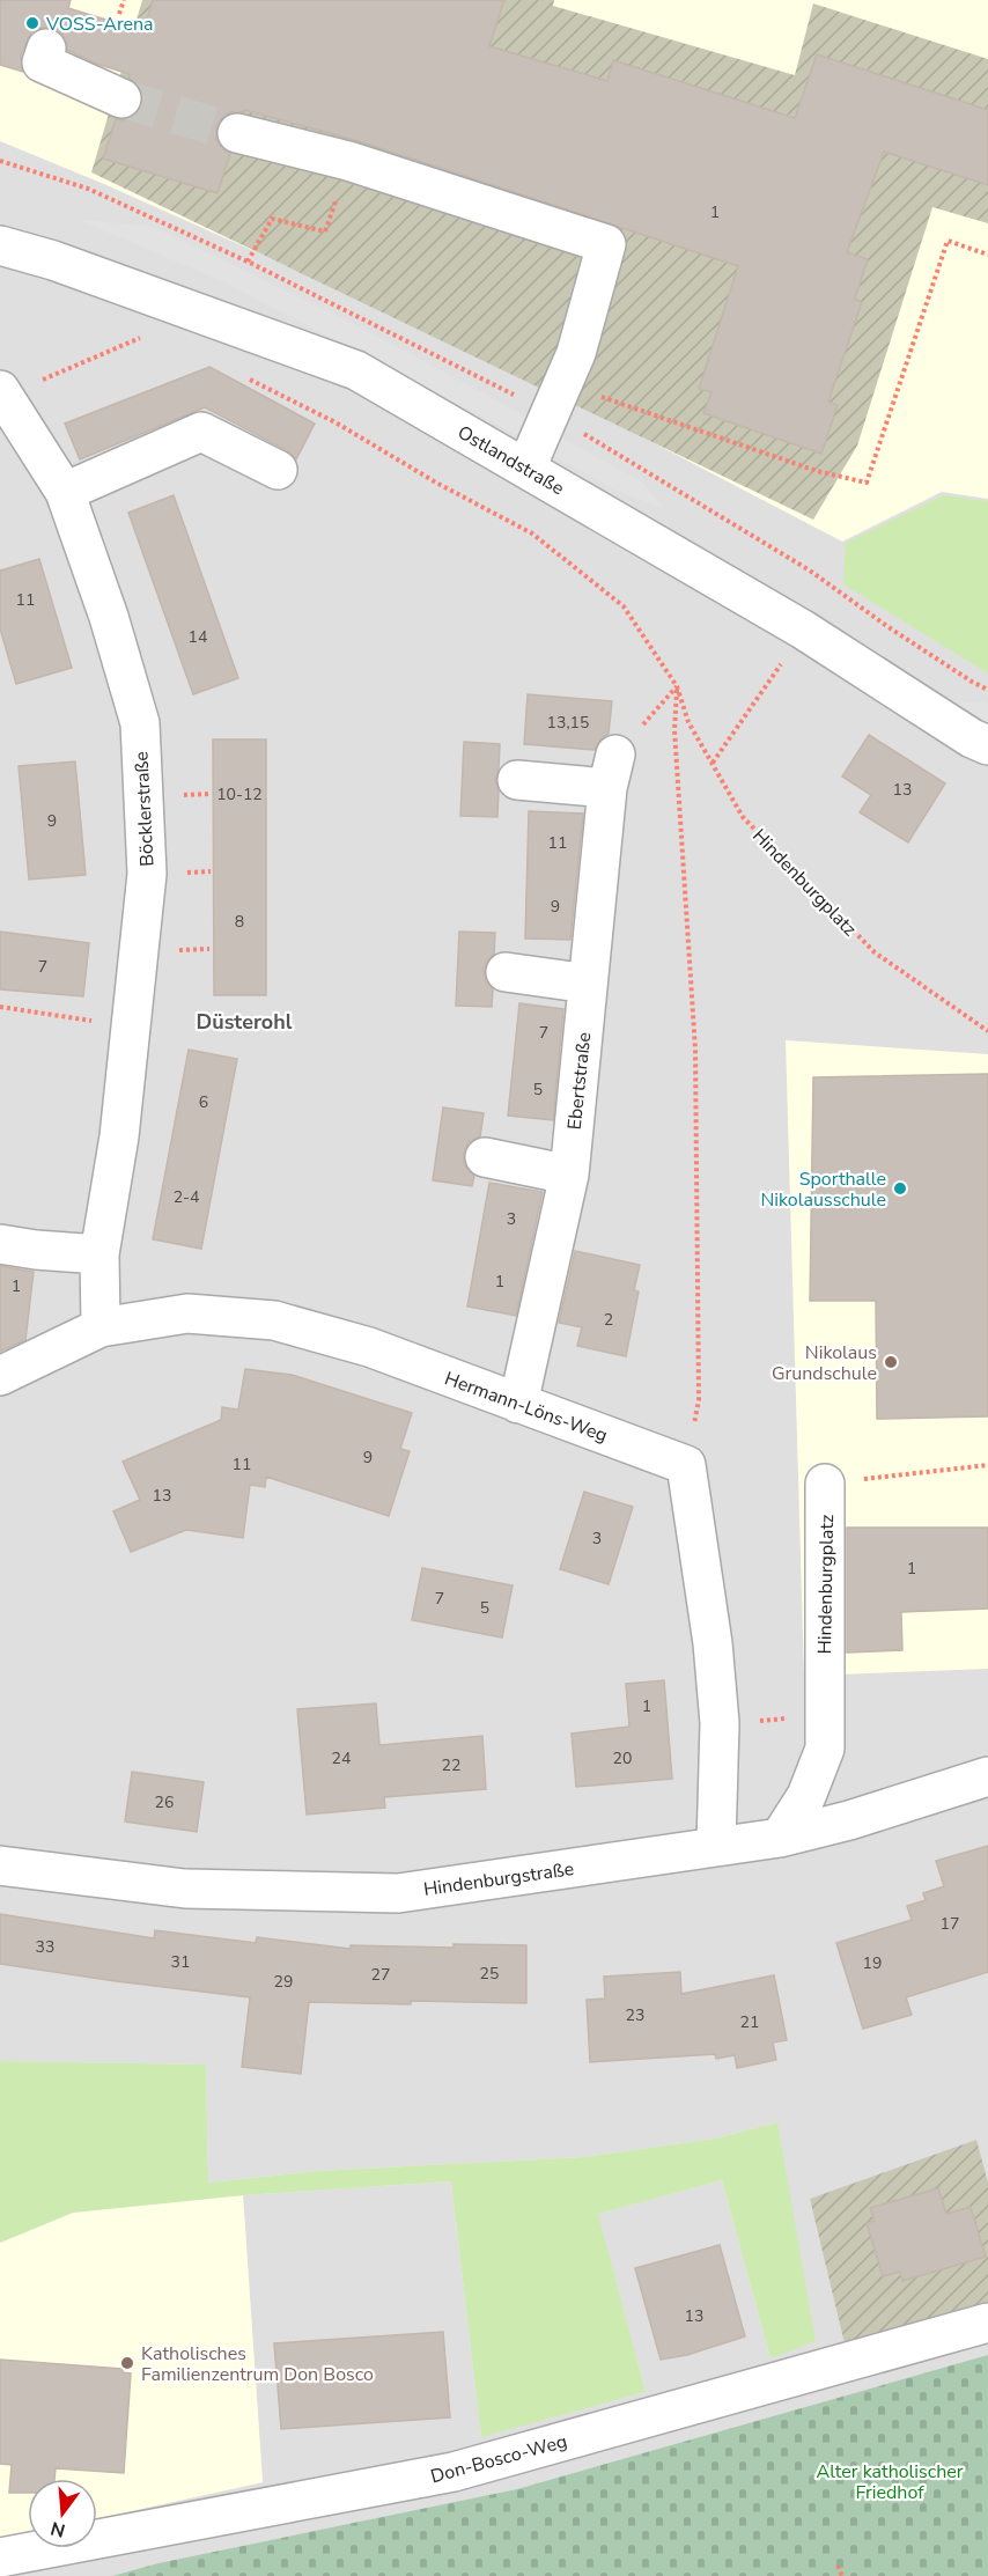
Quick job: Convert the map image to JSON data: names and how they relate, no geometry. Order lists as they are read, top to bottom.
{
  "streets": {
    "street": [
      "Ostlandstraße",
      "Böcklerstraße",
      "Hindenburgplatz",
      "Ebertstraße",
      "Hermann-Löns-Weg",
      "Hindenburgstraße",
      "Don-Bosco-Weg"
    ]
  },
  "crossings": [
    ["Böcklerstraße", "Hermann-Löns-Weg"],
    ["Hindenburgplatz", "Hindenburgstraße"],
    ["Ebertstraße", "Hermann-Löns-Weg"]
  ],
  "districts": ["Düsterohl"],
  "parks": ["Alter katholischer Friedhof"],
  "places": [
    "VOSS-Arena",
    "Sporthalle Nikolausschule",
    "Nikolaus Grundschule",
    "Katholisches Familienzentrum Don Bosco"
  ],
  "house_numbers": [
    "1",
    "11",
    "14",
    "13,15",
    "13",
    "10-12",
    "9",
    "11",
    "9",
    "8",
    "7",
    "7",
    "5",
    "6",
    "2-4",
    "3",
    "1",
    "1",
    "2",
    "9",
    "11",
    "13",
    "3",
    "1",
    "7",
    "5",
    "1",
    "24",
    "20",
    "22",
    "26",
    "17",
    "33",
    "31",
    "19",
    "25",
    "27",
    "29",
    "23",
    "21",
    "13"
  ],
  "north": "bottom"
}
